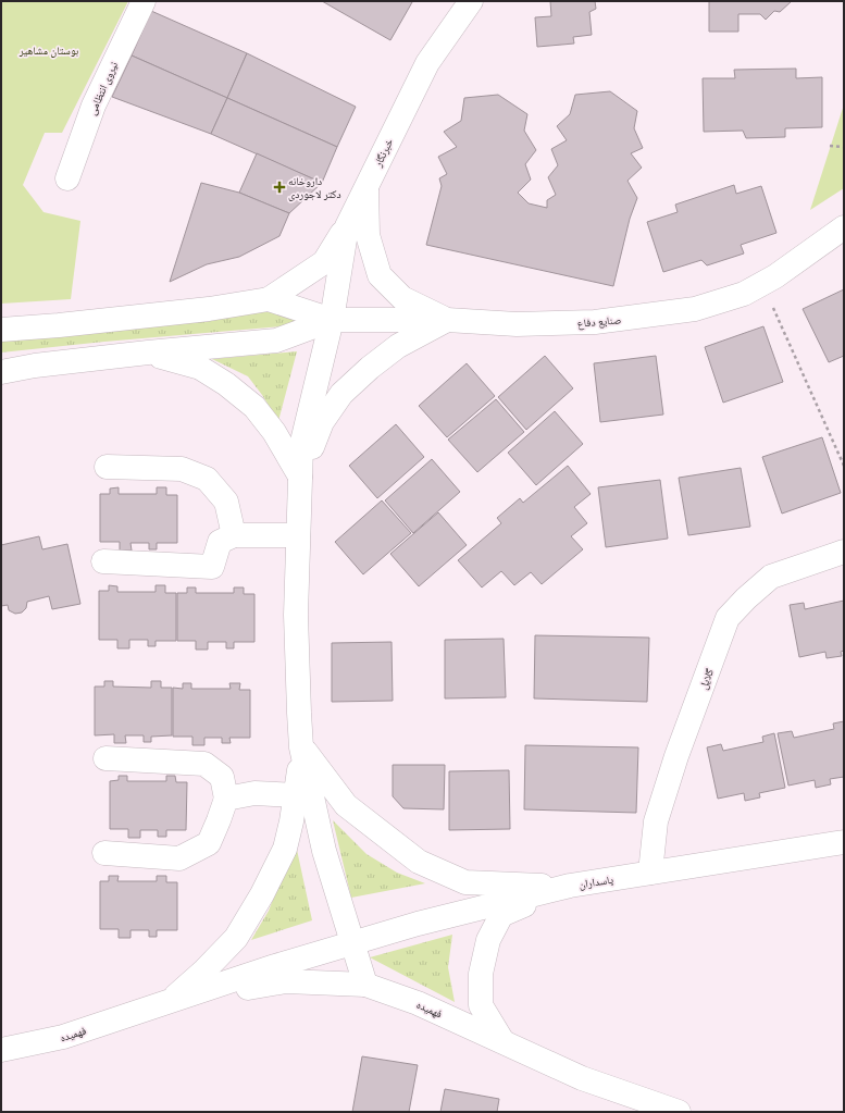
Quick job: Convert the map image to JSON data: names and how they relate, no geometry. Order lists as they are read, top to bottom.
{
  "streets": {
    "street": [
      "نیروی انتظامی",
      "خبرنگار",
      "صنایع دفاع",
      "گلایل",
      "پاسداران",
      "فهمیده"
    ]
  },
  "crossings": [
    ["خبرنگار", "صنایع دفاع"],
    ["گلایل", "پاسداران"],
    ["پاسداران", "فهمیده"]
  ],
  "parks": ["بوستان مشاهیر"],
  "places": {
    "health": ["داروخانه دکتر لاجوردی"]
  }
}
